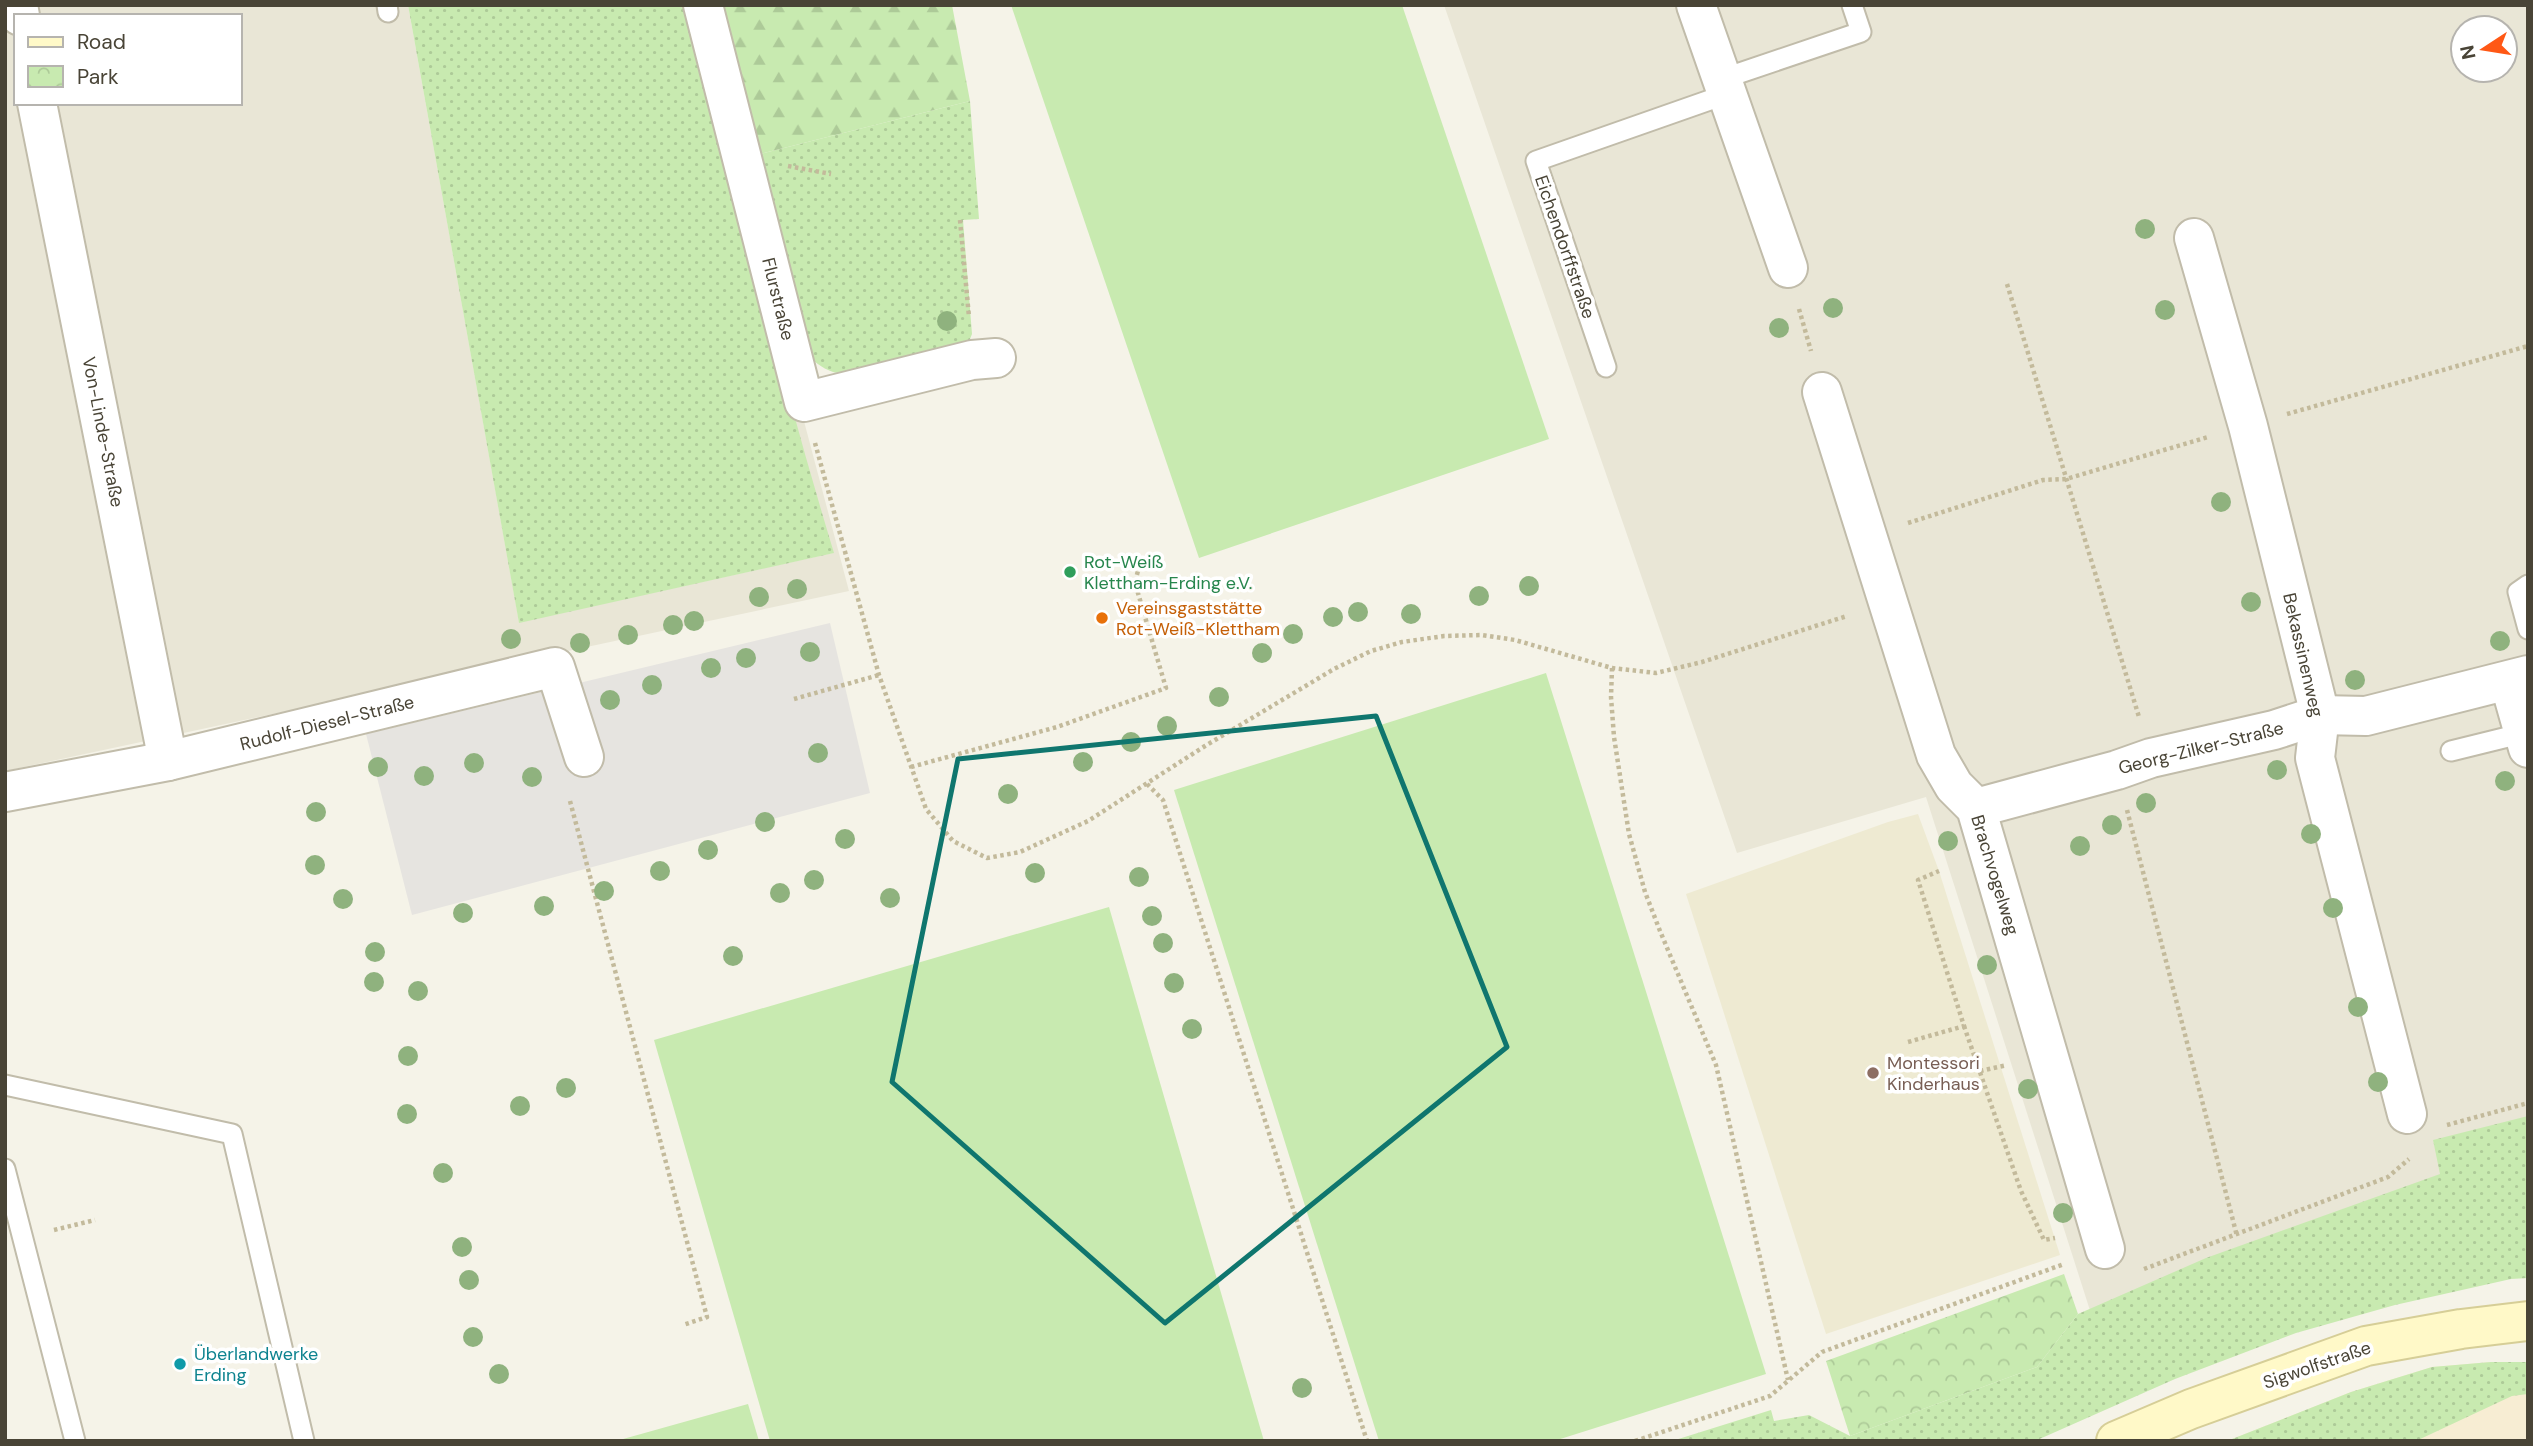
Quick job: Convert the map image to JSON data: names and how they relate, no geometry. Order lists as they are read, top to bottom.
{
  "streets": {
    "street": [
      "Flurstraße",
      "Von-Linde-Straße",
      "Bekassinenweg",
      "Rudolf-Diesel-Straße",
      "Georg-Zilker-Straße",
      "Brachvogelweg",
      "Sigwolfstraße"
    ],
    "lane": ["Eichendorffstraße"]
  },
  "crossings": [
    ["Von-Linde-Straße", "Rudolf-Diesel-Straße"],
    ["Bekassinenweg", "Georg-Zilker-Straße"],
    ["Georg-Zilker-Straße", "Brachvogelweg"]
  ],
  "places": [
    "Rot-Weiß Klettham-Erding e.V.",
    "Vereinsgaststätte Rot-Weiß-Klettham",
    "Montessori Kinderhaus",
    "Überlandwerke Erding"
  ],
  "legend": ["Road", "Park"],
  "north": "left"
}
